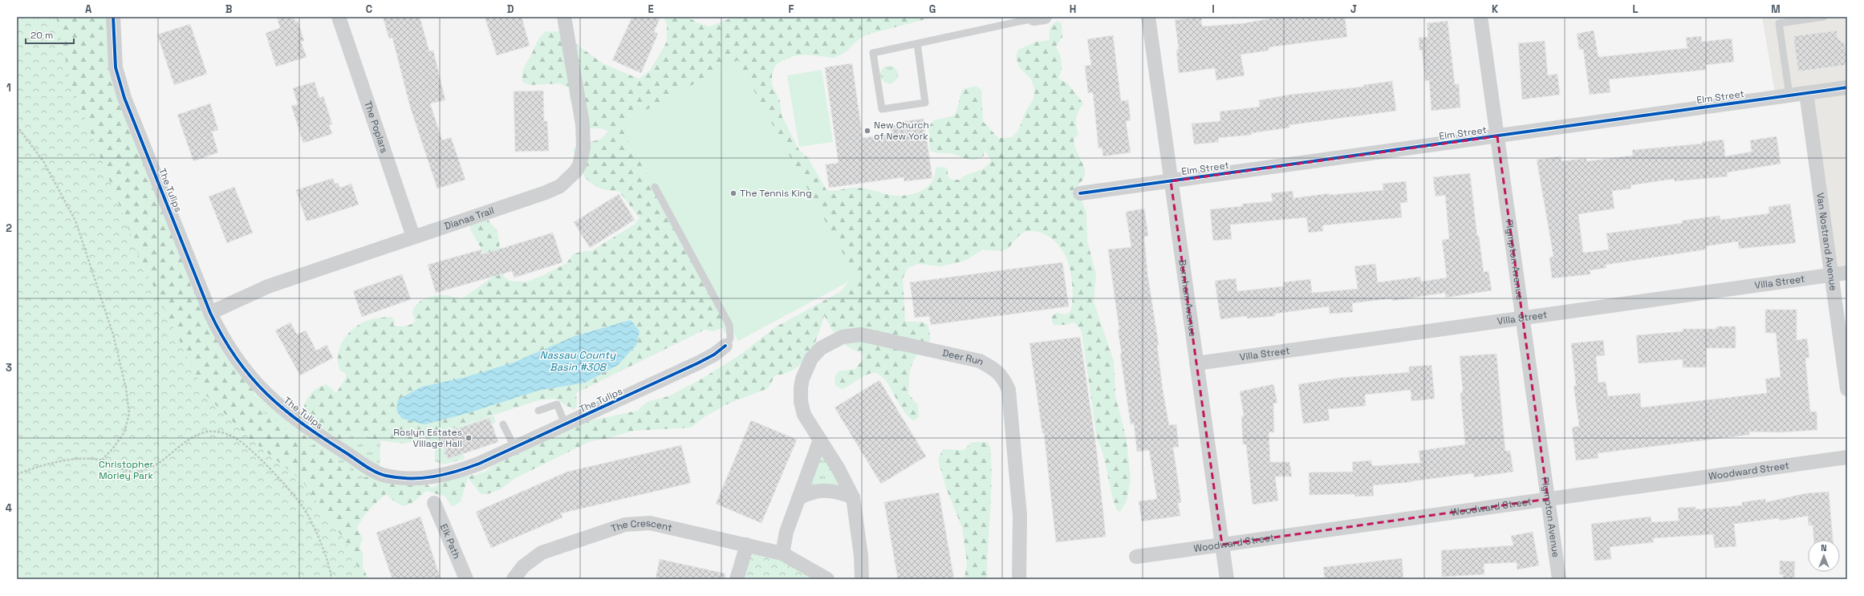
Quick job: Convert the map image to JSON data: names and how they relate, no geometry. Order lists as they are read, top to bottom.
{
  "streets": {
    "street": [
      "Elm Street",
      "The Poplars",
      "The Tulips",
      "Dianas Trail",
      "Van Nostrand Avenue",
      "Plympton Avenue",
      "Villa Street",
      "Burnham Avenue",
      "Deer Run",
      "Woodward Street",
      "The Crescent",
      "Elk Path"
    ]
  },
  "crossings": [
    ["Elm Street", "Van Nostrand Avenue"],
    ["Elm Street", "Plympton Avenue"],
    ["Elm Street", "Burnham Avenue"],
    ["The Poplars", "Dianas Trail"],
    ["The Tulips", "Dianas Trail"],
    ["Van Nostrand Avenue", "Villa Street"],
    ["Plympton Avenue", "Villa Street"],
    ["Plympton Avenue", "Woodward Street"],
    ["Villa Street", "Burnham Avenue"],
    ["Burnham Avenue", "Woodward Street"]
  ],
  "water": ["Nassau County Basin #308"],
  "parks": ["Christopher Morley Park"],
  "places": ["New Church of New York", "The Tennis King", "Roslyn Estates Village Hall"],
  "scale_bar": "20 m",
  "north": "top",
  "grid": {
    "columns": [
      "A",
      "B",
      "C",
      "D",
      "E",
      "F",
      "G",
      "H",
      "I",
      "J",
      "K",
      "L",
      "M"
    ],
    "rows": [
      "1",
      "2",
      "3",
      "4"
    ]
  }
}
